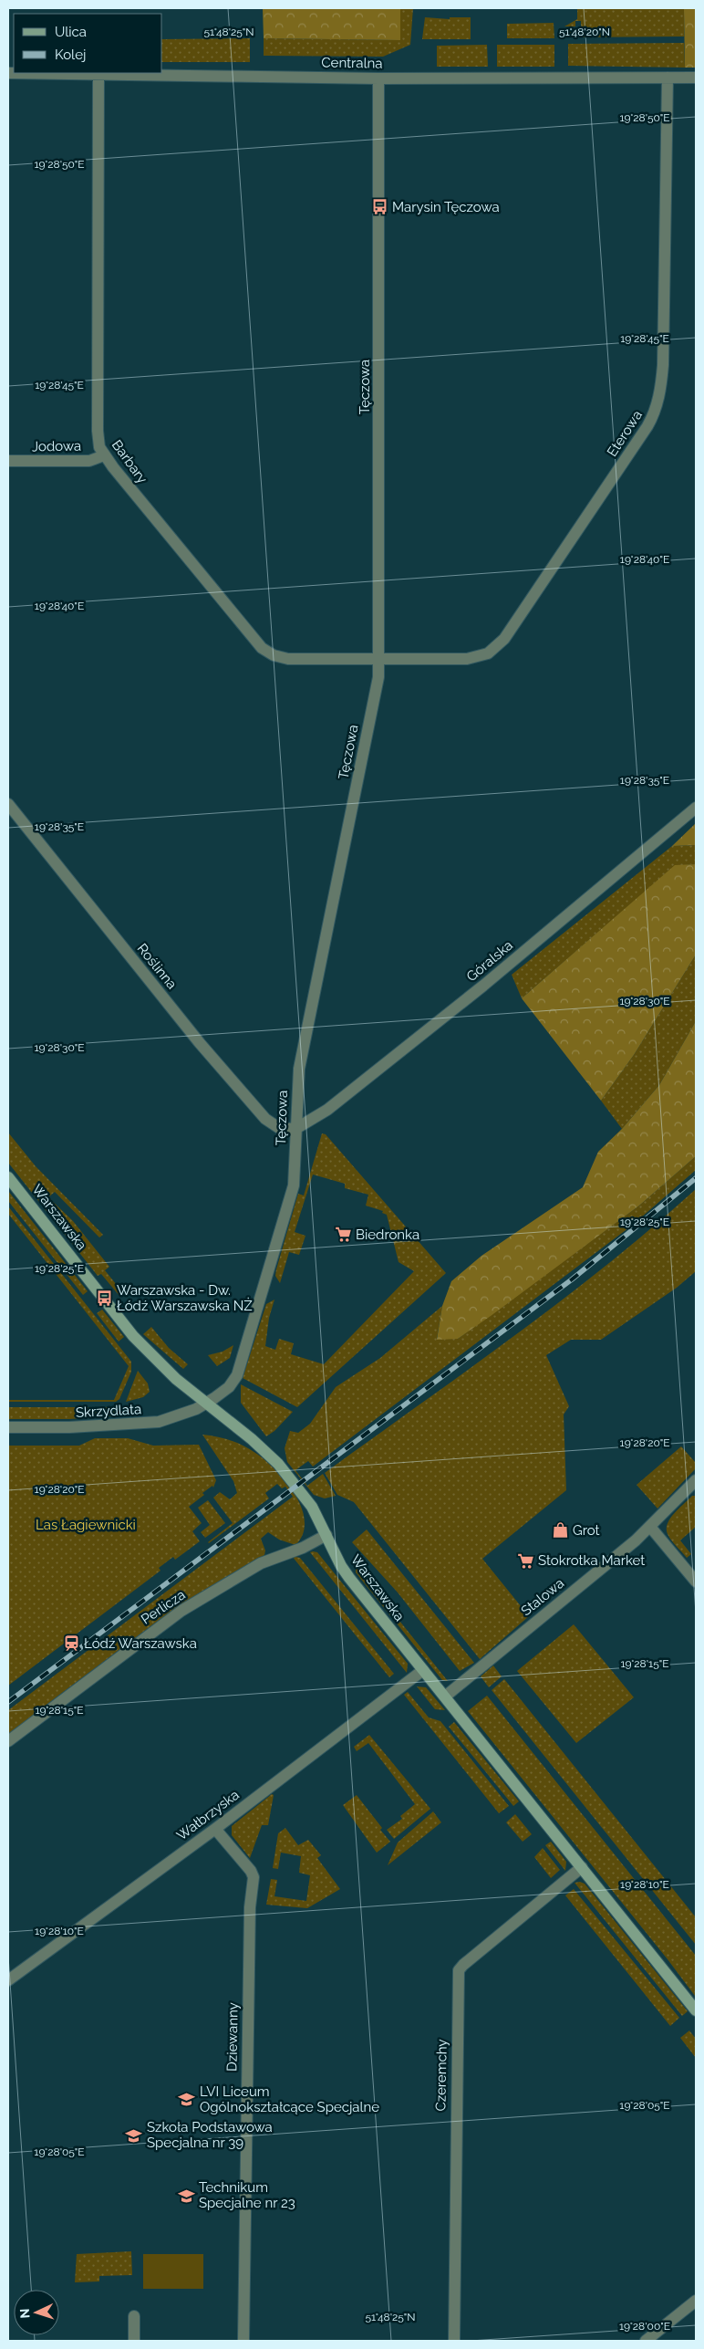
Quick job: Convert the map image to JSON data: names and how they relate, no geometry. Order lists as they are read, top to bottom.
{
  "streets": {
    "street": [
      "Centralna",
      "Tęczowa",
      "Eterowa",
      "Jodowa",
      "Barbary",
      "Góralska",
      "Roślinna",
      "Warszawska",
      "Skrzydlata",
      "Stalowa",
      "Perlicza",
      "Wałbrzyska",
      "Dziewanny",
      "Czeremchy"
    ]
  },
  "crossings": [
    ["Centralna", "Tęczowa"],
    ["Centralna", "Eterowa"],
    ["Centralna", "Barbary"],
    ["Tęczowa", "Eterowa"],
    ["Tęczowa", "Barbary"],
    ["Tęczowa", "Góralska"],
    ["Tęczowa", "Roślinna"],
    ["Tęczowa", "Warszawska"],
    ["Tęczowa", "Skrzydlata"],
    ["Eterowa", "Barbary"],
    ["Jodowa", "Barbary"],
    ["Góralska", "Roślinna"],
    ["Warszawska", "Skrzydlata"],
    ["Warszawska", "Stalowa"],
    ["Warszawska", "Perlicza"],
    ["Warszawska", "Wałbrzyska"],
    ["Warszawska", "Czeremchy"],
    ["Wałbrzyska", "Dziewanny"]
  ],
  "parks": ["Las Łagiewnicki"],
  "places": {
    "bus stop": ["Marysin Tęczowa", "Warszawska - Dw. Łódź Warszawska NŻ"],
    "supermarket": ["Biedronka", "Stokrotka Market"],
    "shop": ["Grot"],
    "station": ["Łódź Warszawska"],
    "school or university": ["LVI Liceum Ogólnokształcące Specjalne", "Szkoła Podstawowa Specjalna nr 39", "Technikum Specjalne nr 23"]
  },
  "legend": ["Ulica", "Kolej"],
  "north": "left",
  "coordinates": [
    "51°48'25\"N",
    "51°48'20\"N",
    "19°28'50\"E",
    "19°28'45\"E",
    "19°28'40\"E",
    "19°28'35\"E",
    "19°28'30\"E",
    "19°28'25\"E",
    "19°28'20\"E",
    "19°28'15\"E",
    "19°28'10\"E",
    "19°28'05\"E",
    "19°28'00\"E"
  ]
}
